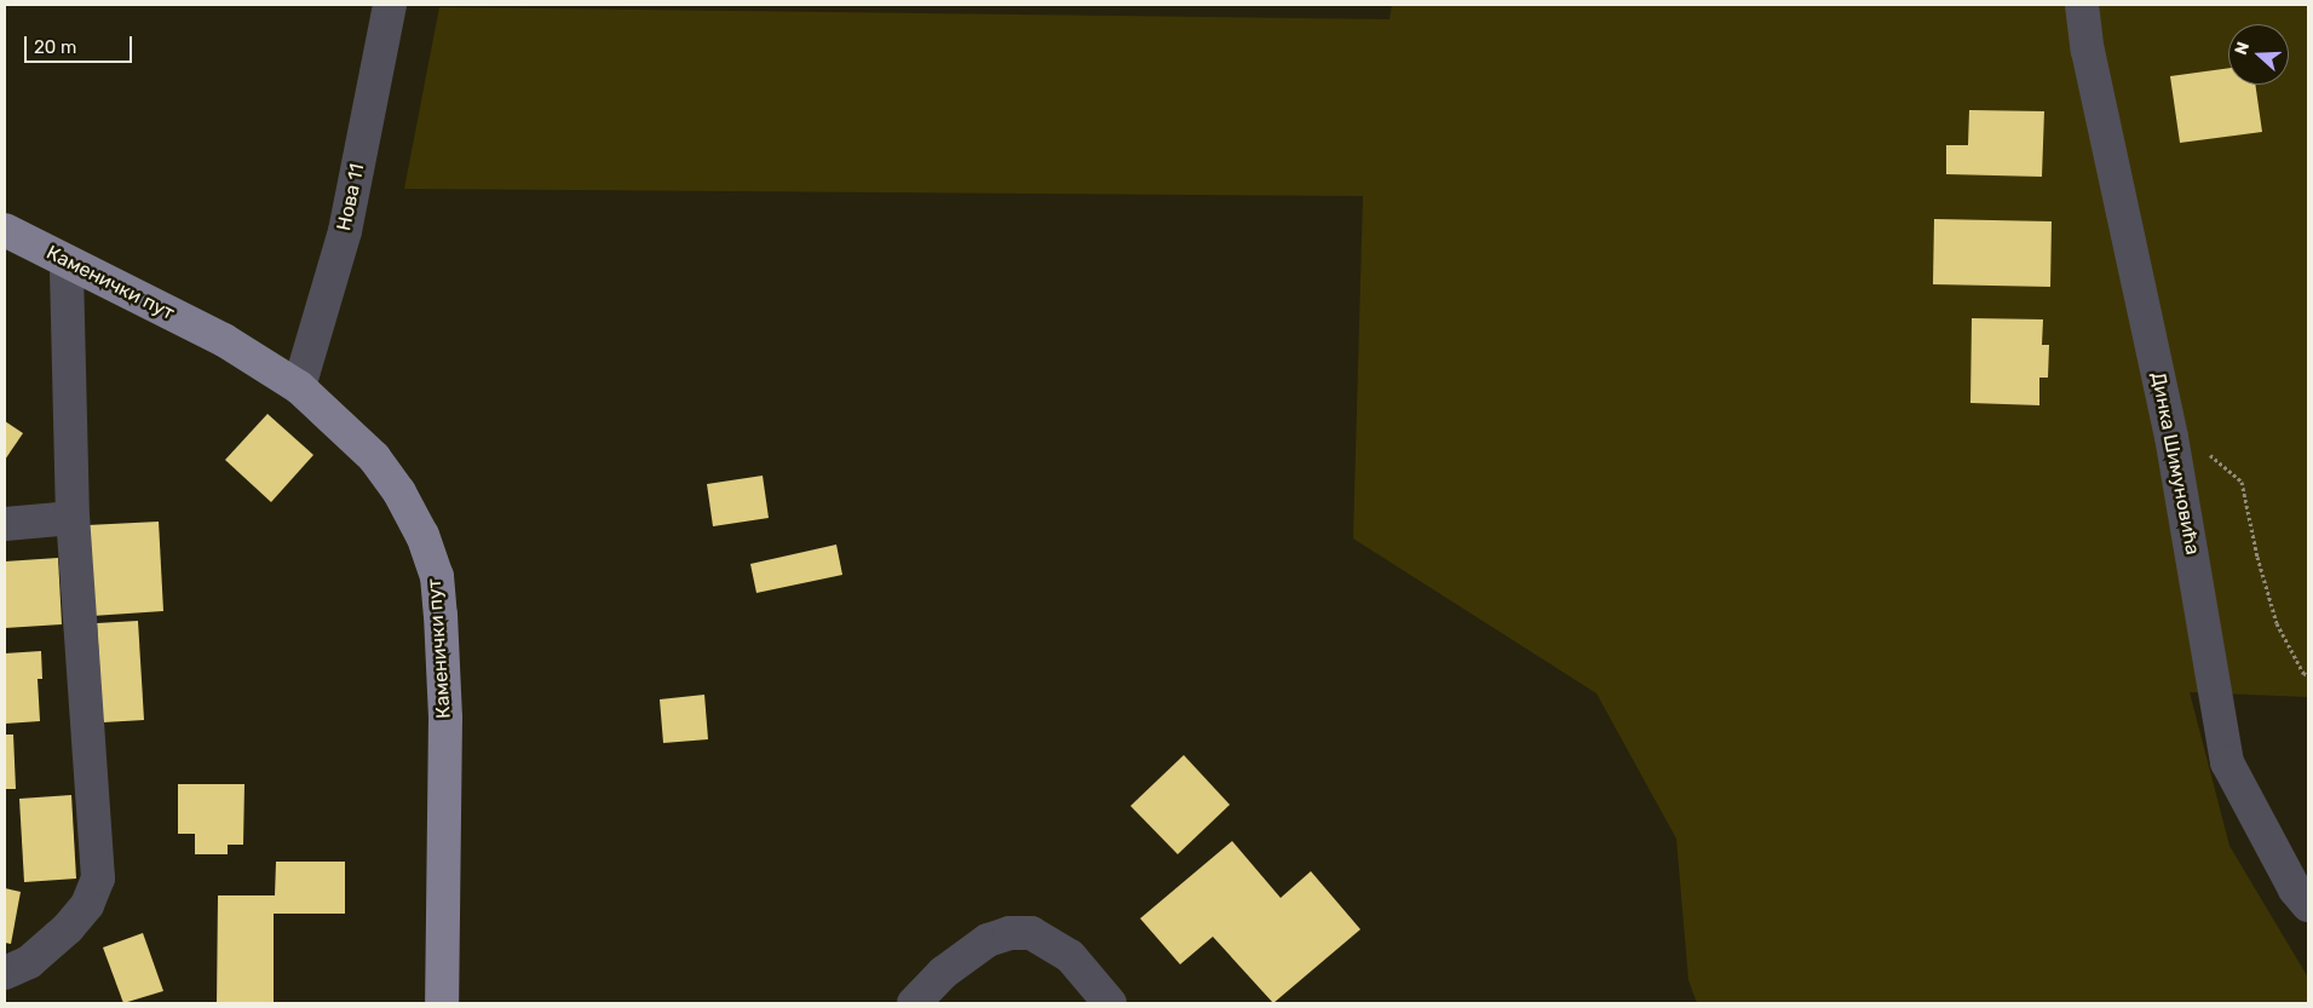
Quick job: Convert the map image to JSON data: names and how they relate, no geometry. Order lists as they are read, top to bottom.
{
  "streets": {
    "main road": ["Каменички пут"],
    "street": ["Нова 11", "Динка Шимуновића"]
  },
  "crossings": [
    ["Нова 11", "Каменички пут"]
  ],
  "scale_bar": "20 m",
  "north": "left"
}
